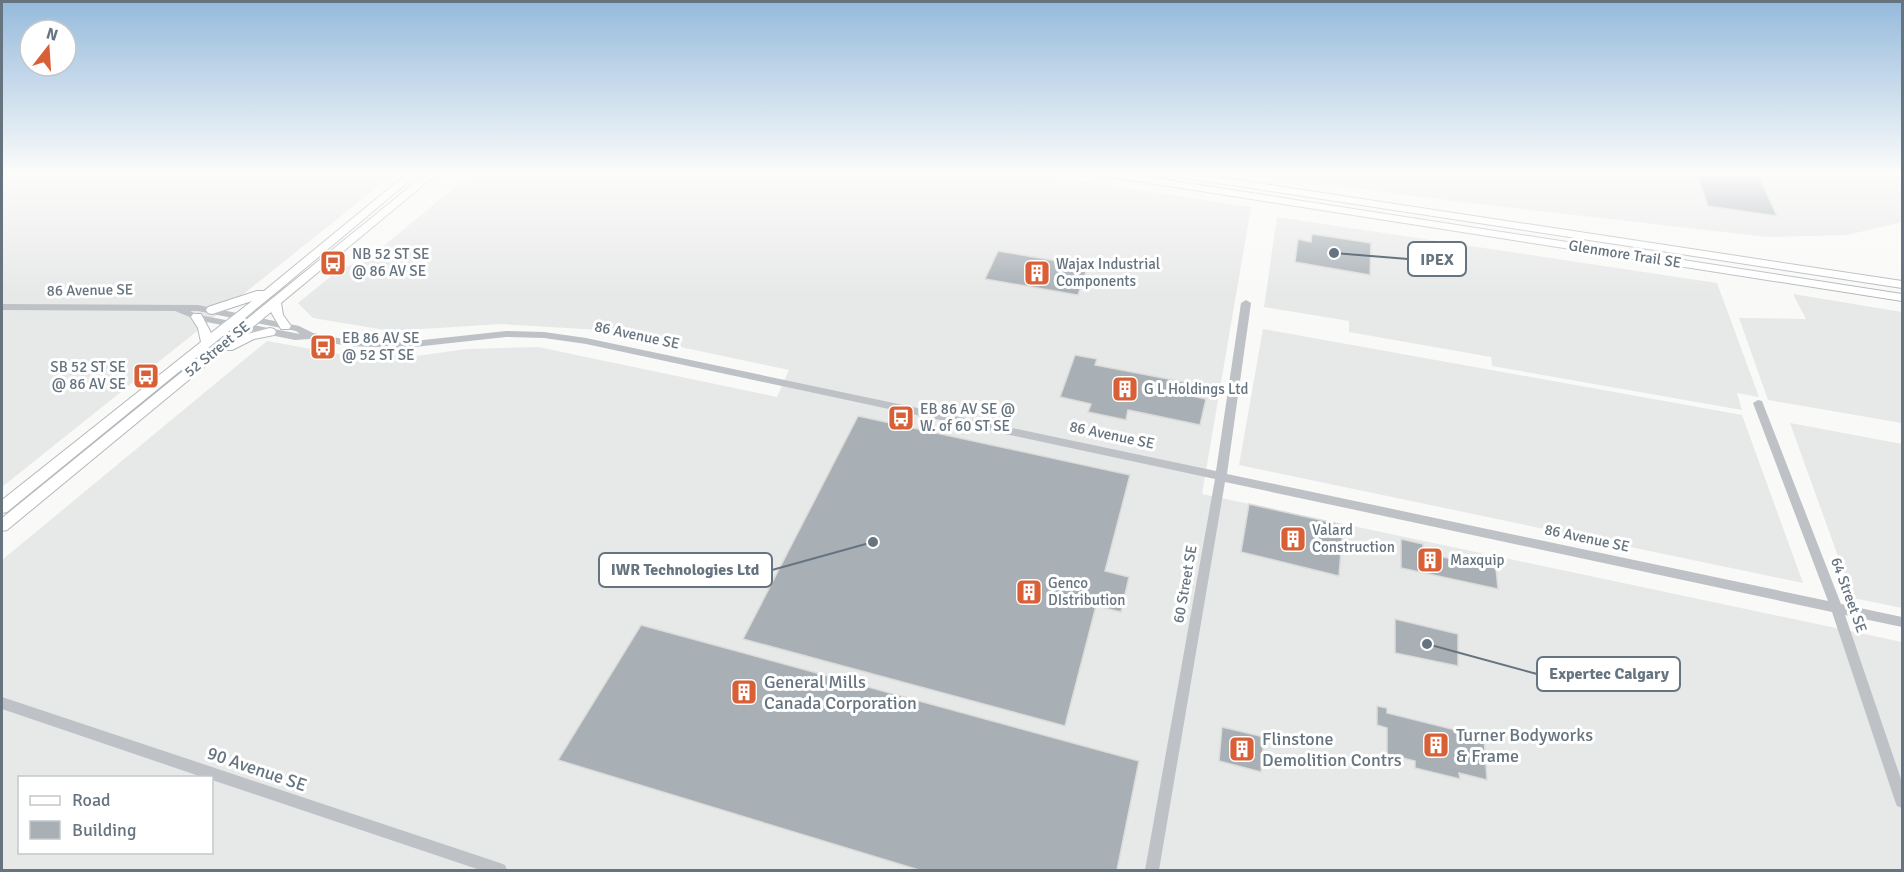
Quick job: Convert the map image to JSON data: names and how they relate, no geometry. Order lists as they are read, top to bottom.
{
  "streets": {
    "main road": ["Glenmore Trail SE", "52 Street SE"],
    "street": [
      "86 Avenue SE",
      "60 Street SE",
      "64 Street SE",
      "90 Avenue SE"
    ]
  },
  "crossings": [
    ["86 Avenue SE", "52 Street SE"],
    ["86 Avenue SE", "60 Street SE"],
    ["86 Avenue SE", "64 Street SE"]
  ],
  "places": {
    "other": ["IPEX", "IWR Technologies Ltd", "Expertec Calgary"],
    "bus stop": [
      "NB 52 ST SE @ 86 AV SE",
      "EB 86 AV SE @ 52 ST SE",
      "SB 52 ST SE @ 86 AV SE",
      "EB 86 AV SE @ W. of 60 ST SE"
    ],
    "building": [
      "Wajax Industrial Components",
      "G L Holdings Ltd",
      "Valard Construction",
      "Maxquip",
      "Genco DIstribution",
      "General Mills Canada Corporation",
      "Turner Bodyworks & Frame",
      "Flinstone Demolition Contrs"
    ]
  },
  "legend": ["Road", "Building"],
  "north": "top"
}
